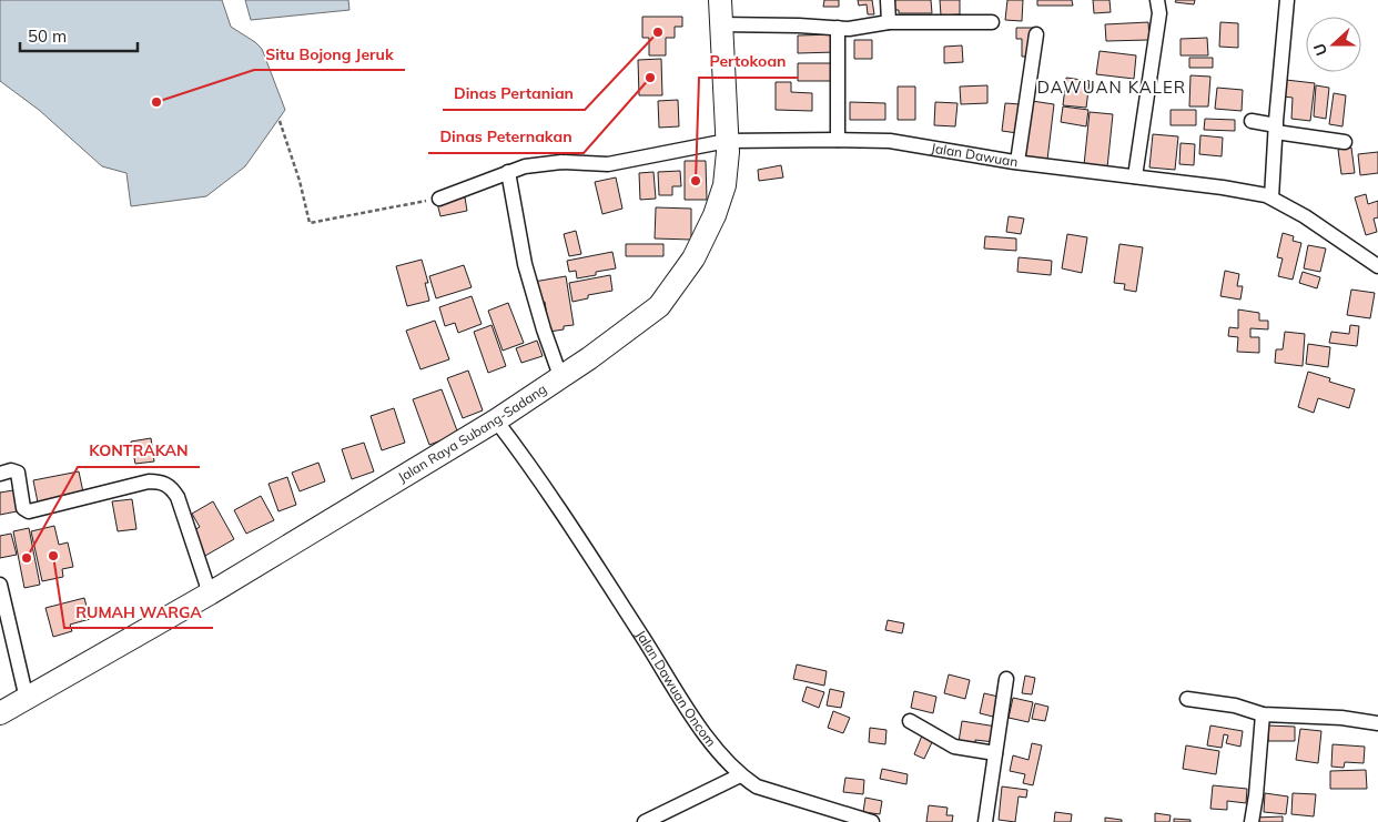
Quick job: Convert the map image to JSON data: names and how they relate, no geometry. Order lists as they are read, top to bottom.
{
  "streets": {
    "main road": ["Jalan Raya Subang-Sadang"],
    "street": ["Jalan Dawuan", "Jalan Dawuan Oncom"]
  },
  "crossings": [
    ["Jalan Dawuan", "Jalan Raya Subang-Sadang"],
    ["Jalan Raya Subang-Sadang", "Jalan Dawuan Oncom"]
  ],
  "districts": ["DAWUAN KALER"],
  "places": [
    "Dinas Pertanian",
    "Dinas Peternakan",
    "Situ Bojong Jeruk",
    "Pertokoan",
    "RUMAH WARGA",
    "KONTRAKAN"
  ],
  "scale_bar": "50 m",
  "north": "left"
}
